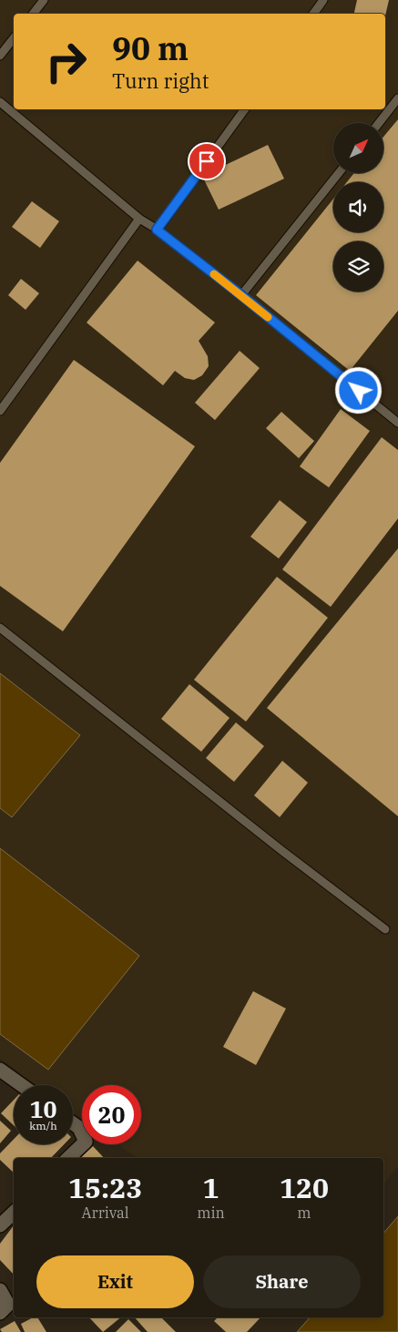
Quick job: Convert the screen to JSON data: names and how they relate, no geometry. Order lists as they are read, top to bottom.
{
  "north": "top right",
  "page": {
    "turn": ["90 m", "Turn right"],
    "speed": "10 km/h",
    "limit": "20",
    "eta": [
      "15:23",
      "Arrival",
      "1",
      "min",
      "120",
      "m"
    ],
    "buttons": ["Exit", "Share"]
  }
}
